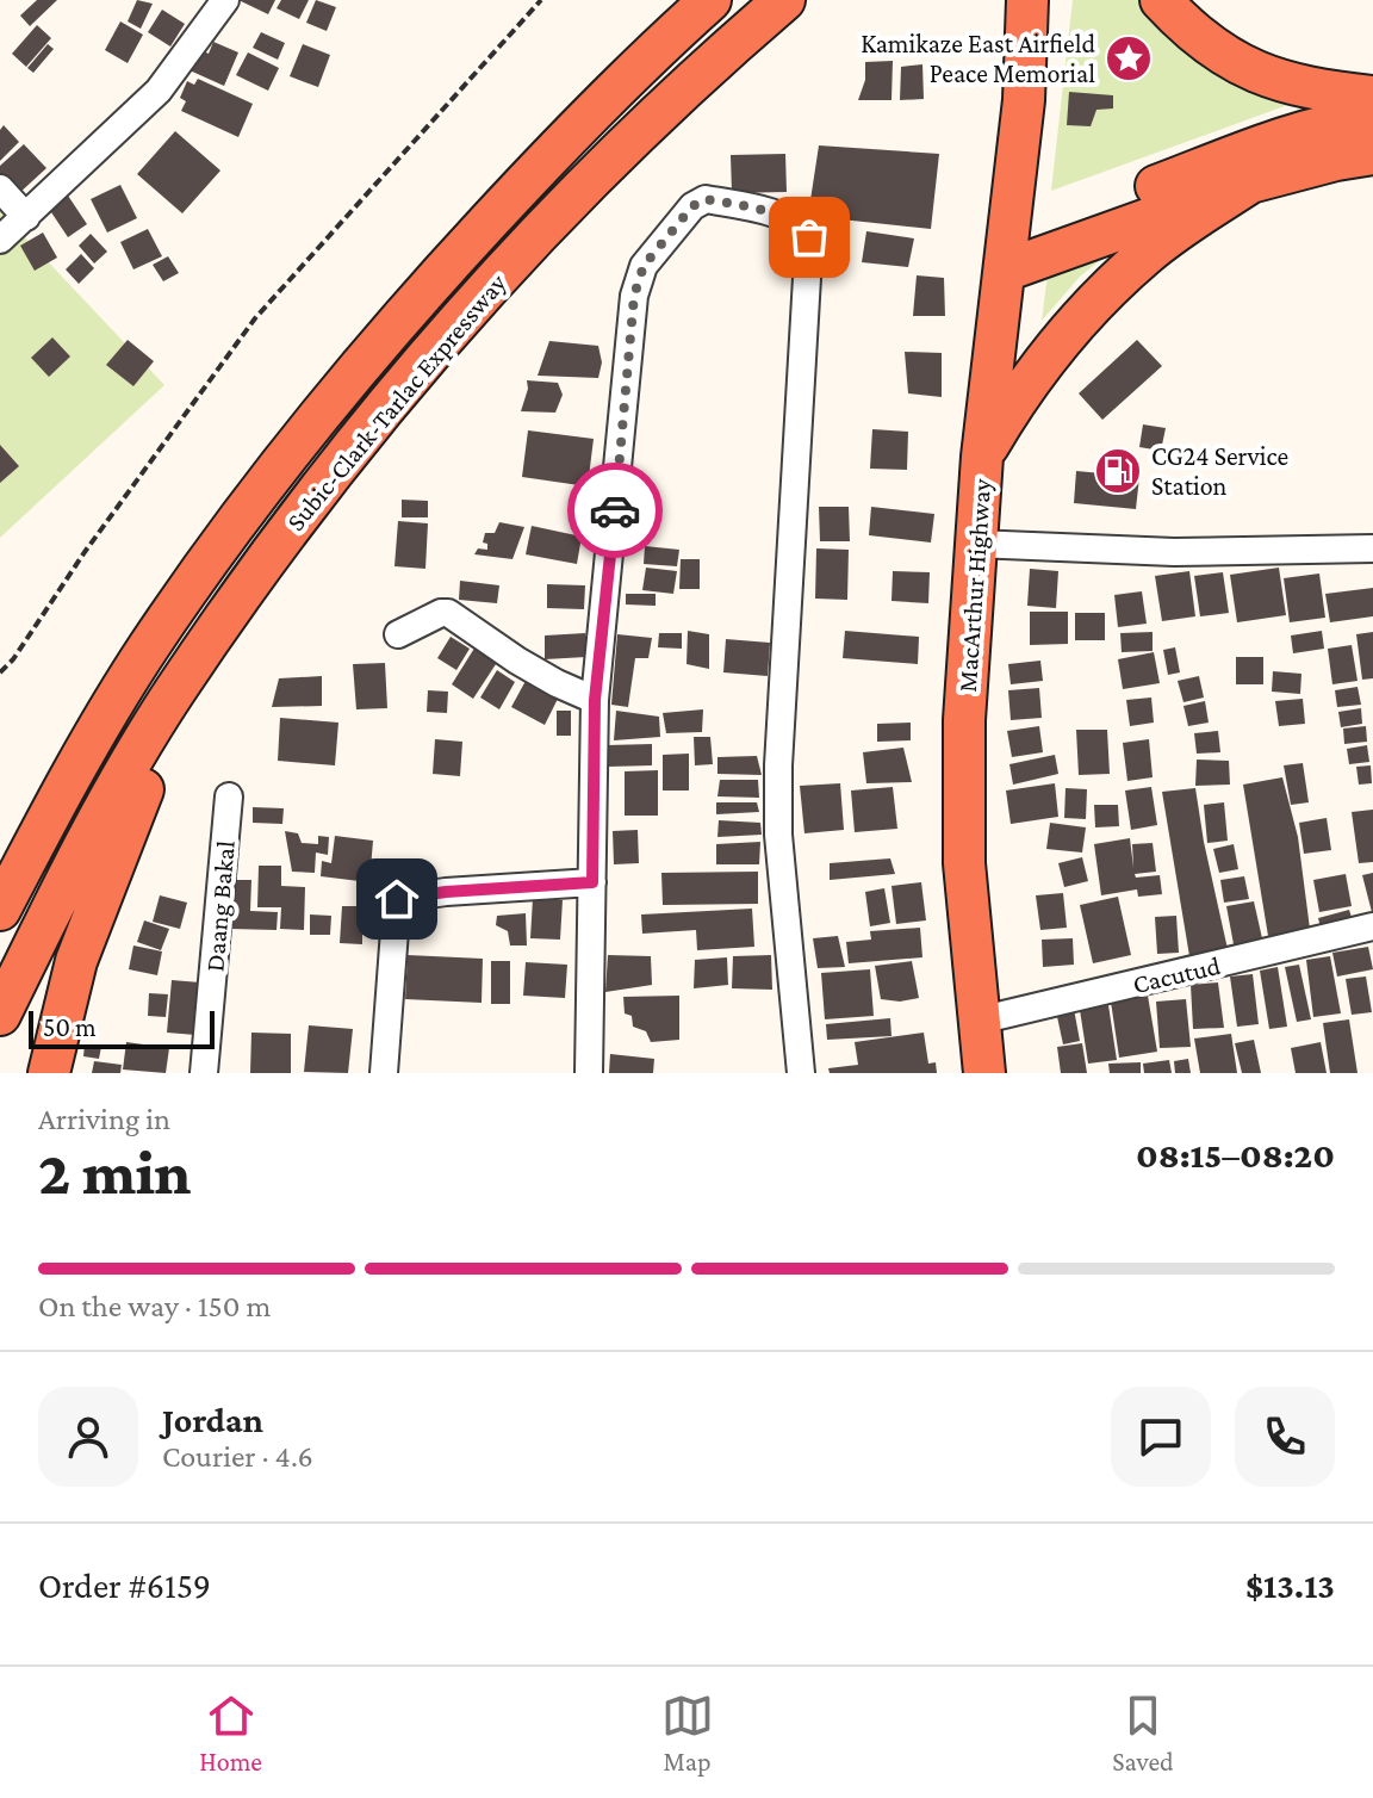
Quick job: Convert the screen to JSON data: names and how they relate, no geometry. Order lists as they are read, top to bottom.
{
  "streets": {
    "highway": ["Subic-Clark-Tarlac Expressway", "MacArthur Highway"],
    "street": ["Daang Bakal", "Cacutud"]
  },
  "crossings": [
    ["MacArthur Highway", "Cacutud"]
  ],
  "places": {
    "place": ["Kamikaze East Airfield Peace Memorial"],
    "fuel station": ["CG24 Service Station"]
  },
  "scale_bar": "50 m",
  "page": {
    "scale": "50 m",
    "heading": ["2 min", "Arriving in", "08:15–08:20"],
    "panel": [
      "Jordan",
      "Courier · 4.6",
      "Order #6159",
      "$13.13"
    ],
    "bar": "On the way · 150 m",
    "tabs": ["Home", "Map", "Saved"]
  }
}
